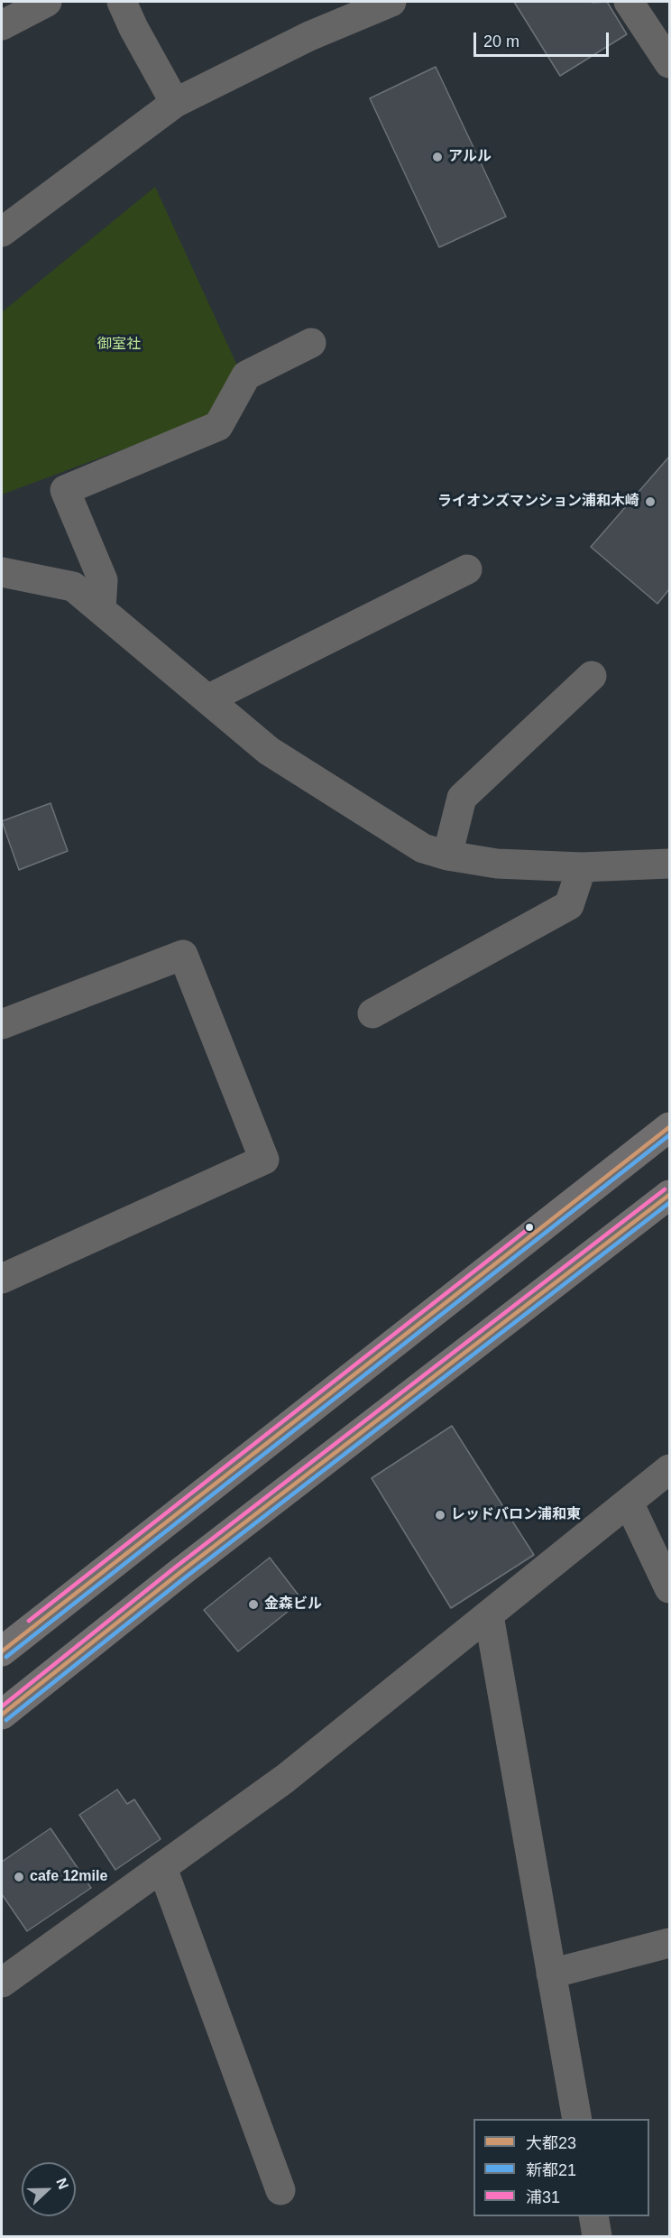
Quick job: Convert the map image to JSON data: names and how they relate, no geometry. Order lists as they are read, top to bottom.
{
  "parks": ["御室社"],
  "places": [
    "アルル",
    "ライオンズマンション浦和木崎",
    "レッドバロン浦和東",
    "金森ビル",
    "cafe 12mile"
  ],
  "lines": ["transit line 大都23", "transit line 新都21", "transit line 浦31"],
  "legend": ["大都23", "新都21", "浦31"],
  "scale_bar": "20 m",
  "north": "right"
}
